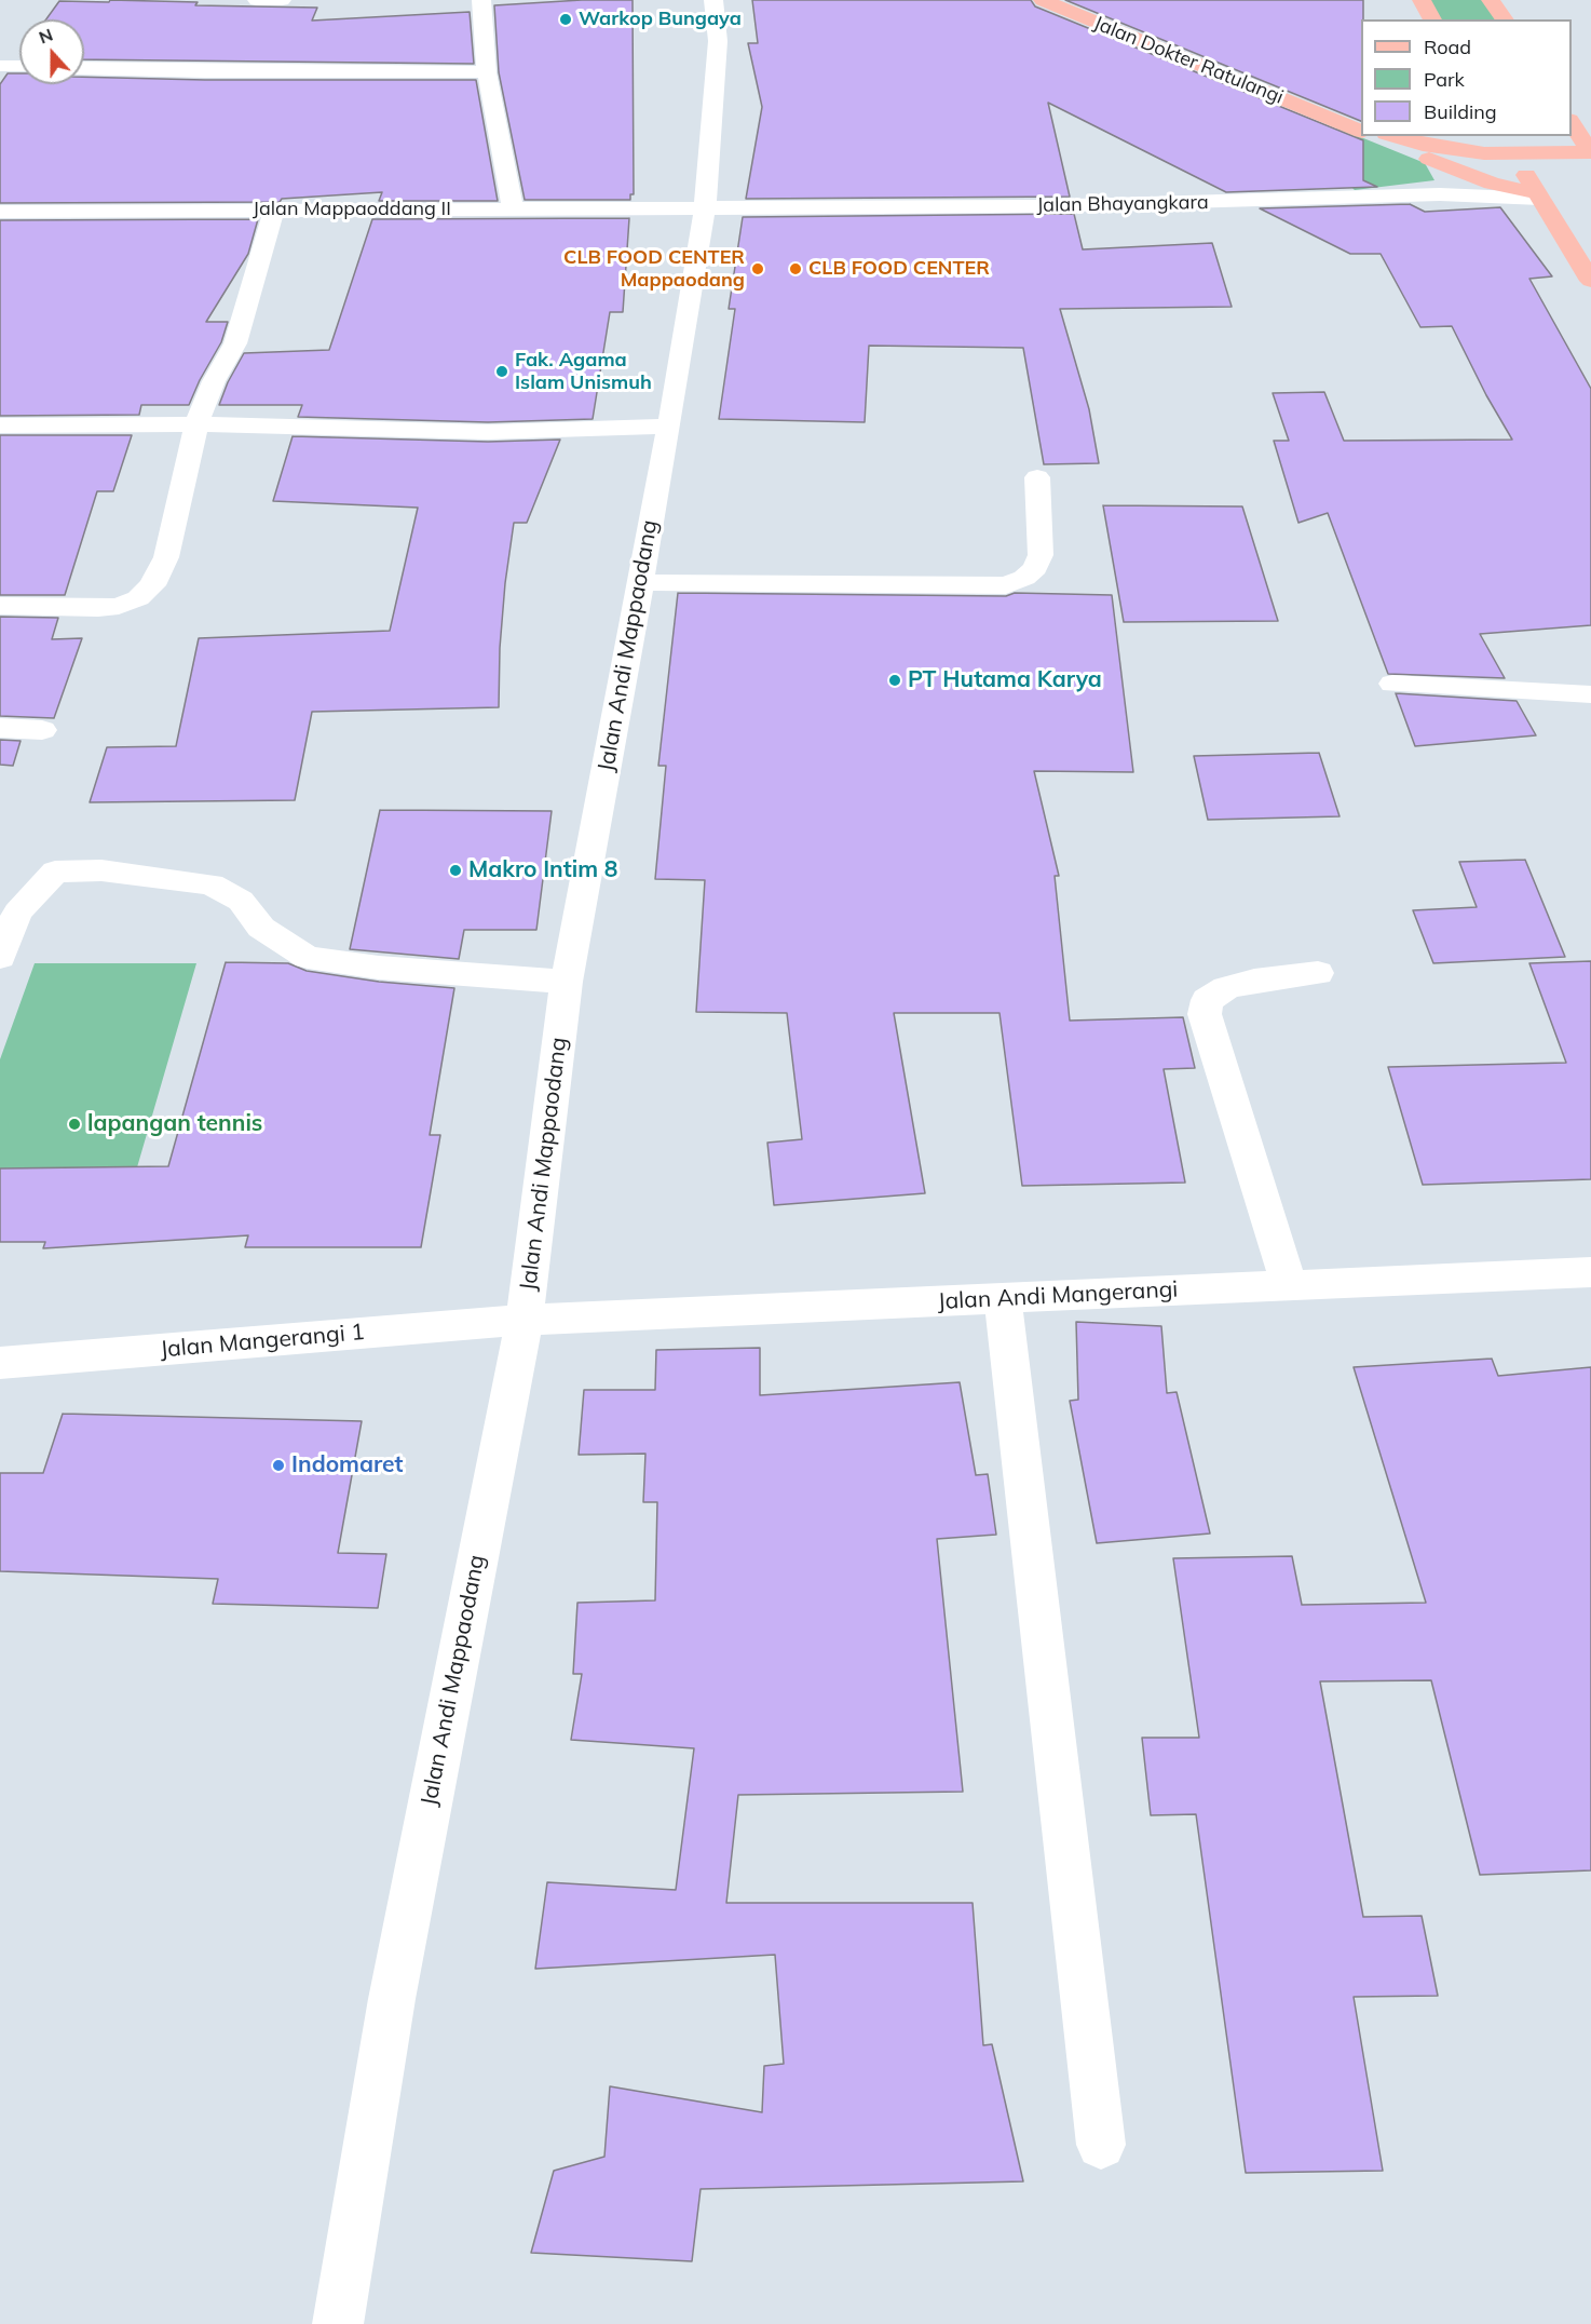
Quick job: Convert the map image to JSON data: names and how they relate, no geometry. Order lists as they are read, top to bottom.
{
  "streets": {
    "main road": ["Jalan Dokter Ratulangi"],
    "street": [
      "Jalan Bhayangkara",
      "Jalan Mappaoddang II",
      "Jalan Andi Mappaodang",
      "Jalan Andi Mangerangi",
      "Jalan Mangerangi 1"
    ]
  },
  "crossings": [
    ["Jalan Bhayangkara", "Jalan Mappaoddang II"],
    ["Jalan Bhayangkara", "Jalan Andi Mappaodang"],
    ["Jalan Mappaoddang II", "Jalan Andi Mappaodang"],
    ["Jalan Andi Mappaodang", "Jalan Andi Mangerangi"],
    ["Jalan Andi Mappaodang", "Jalan Mangerangi 1"],
    ["Jalan Andi Mangerangi", "Jalan Mangerangi 1"]
  ],
  "places": [
    "Warkop Bungaya",
    "CLB FOOD CENTER Mappaodang",
    "CLB FOOD CENTER",
    "Fak. Agama Islam Unismuh",
    "PT Hutama Karya",
    "Makro Intim 8",
    "lapangan tennis",
    "Indomaret"
  ],
  "legend": ["Road", "Park", "Building"],
  "north": "top"
}
